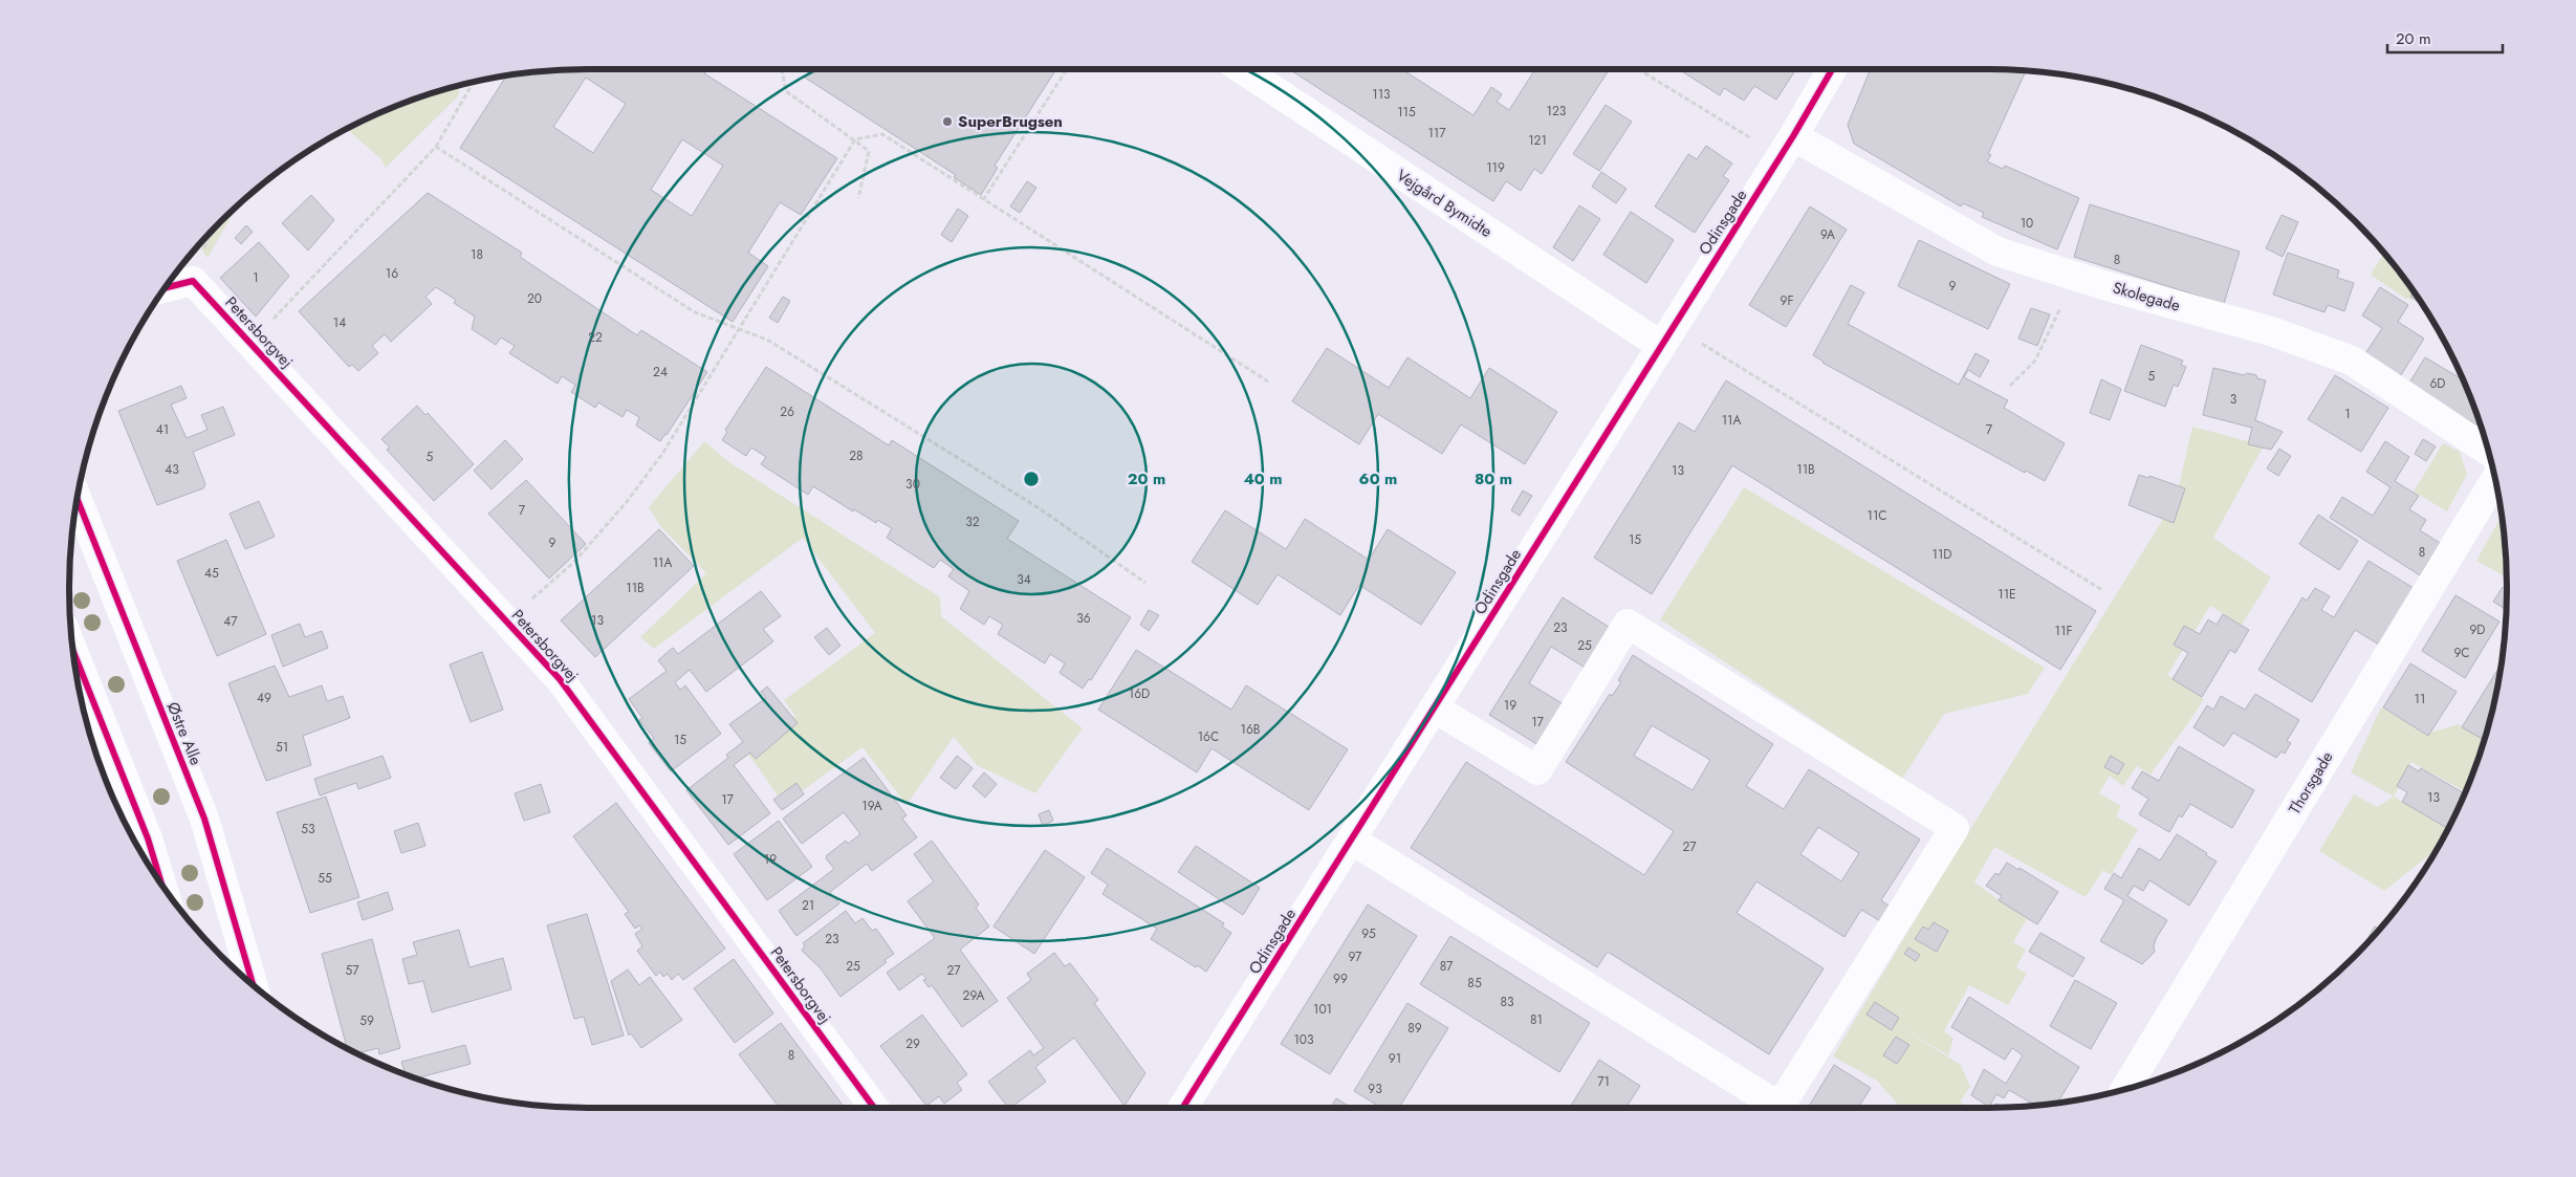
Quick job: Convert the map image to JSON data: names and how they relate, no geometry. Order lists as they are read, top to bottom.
{
  "streets": {
    "street": [
      "Vejgård Bymidte",
      "Odinsgade",
      "Skolegade",
      "Petersborgvej",
      "Østre Alle",
      "Thorsgade"
    ]
  },
  "crossings": [
    ["Vejgård Bymidte", "Odinsgade"],
    ["Odinsgade", "Skolegade"]
  ],
  "places": ["SuperBrugsen"],
  "house_numbers": [
    "113",
    "123",
    "115",
    "117",
    "121",
    "119",
    "10",
    "9A",
    "18",
    "8",
    "16",
    "1",
    "9",
    "20",
    "9F",
    "14",
    "22",
    "24",
    "5",
    "6D",
    "3",
    "26",
    "1",
    "11A",
    "41",
    "7",
    "28",
    "5",
    "43",
    "11B",
    "13",
    "30",
    "7",
    "11C",
    "32",
    "15",
    "9",
    "8",
    "11D",
    "11A",
    "45",
    "34",
    "11B",
    "11E",
    "36",
    "13",
    "47",
    "23",
    "9D",
    "11F",
    "25",
    "9C",
    "16D",
    "49",
    "11",
    "19",
    "17",
    "16B",
    "16C",
    "15",
    "51",
    "13",
    "17",
    "19A",
    "53",
    "27",
    "19",
    "55",
    "21",
    "95",
    "23",
    "97",
    "25",
    "87",
    "57",
    "27",
    "99",
    "85",
    "29A",
    "83",
    "101",
    "81",
    "59",
    "89",
    "103",
    "29",
    "8",
    "91",
    "71",
    "93"
  ],
  "scale_bar": "20 m",
  "rings": [
    "20 m",
    "40 m",
    "60 m",
    "80 m"
  ]
}
